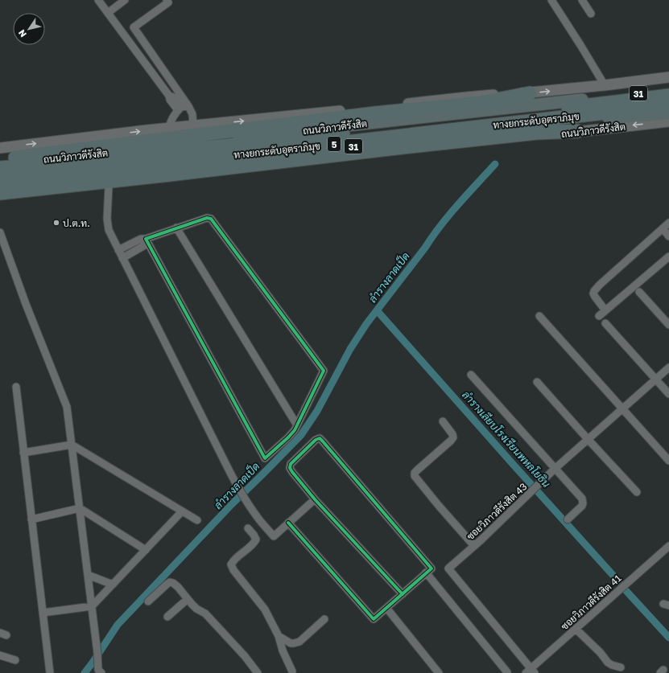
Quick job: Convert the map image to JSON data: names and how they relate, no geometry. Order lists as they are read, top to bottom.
{
  "streets": {
    "highway": [
      "31",
      "ทางยกระดับอุตราภิมุข",
      "ถนนวิภาวดีรังสิต",
      "5"
    ],
    "street": ["ซอยวิภาวดีรังสิต 43", "ซอยวิภาวดีรังสิต 41"]
  },
  "crossings": [
    ["ทางยกระดับอุตราภิมุข", "ถนนวิภาวดีรังสิต"],
    ["ทางยกระดับอุตราภิมุข", "5"],
    ["ถนนวิภาวดีรังสิต", "5"],
    ["ซอยวิภาวดีรังสิต 43", "ซอยวิภาวดีรังสิต 41"]
  ],
  "water": ["ลำรางลาดเป็ด", "ลำรางเลียบโรงเรียนพหลโยธิน"],
  "places": ["ป.ต.ท."],
  "north": "bottom left"
}
